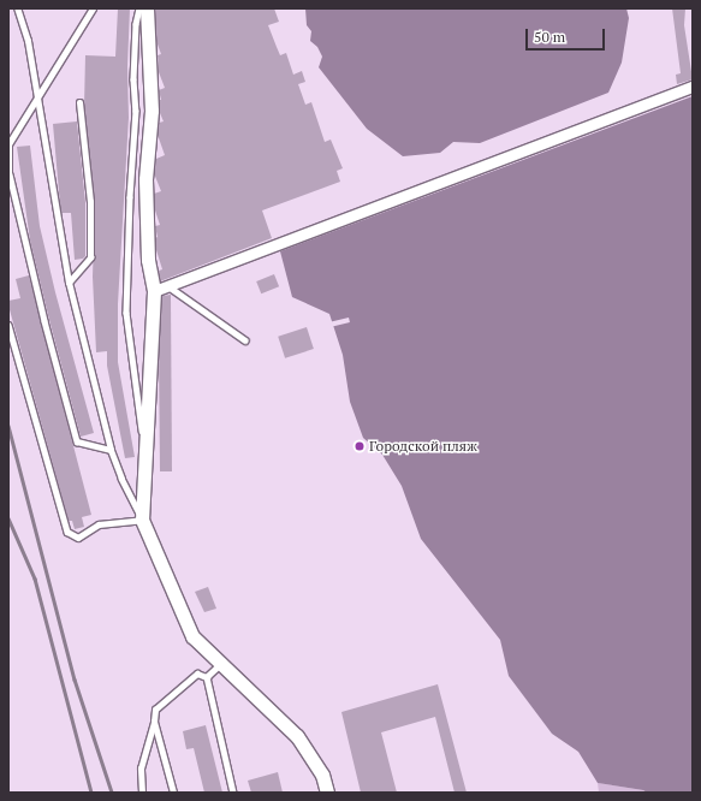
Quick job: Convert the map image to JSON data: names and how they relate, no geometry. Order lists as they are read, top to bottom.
{
  "places": ["Городской пляж"],
  "scale_bar": "50 m"
}
